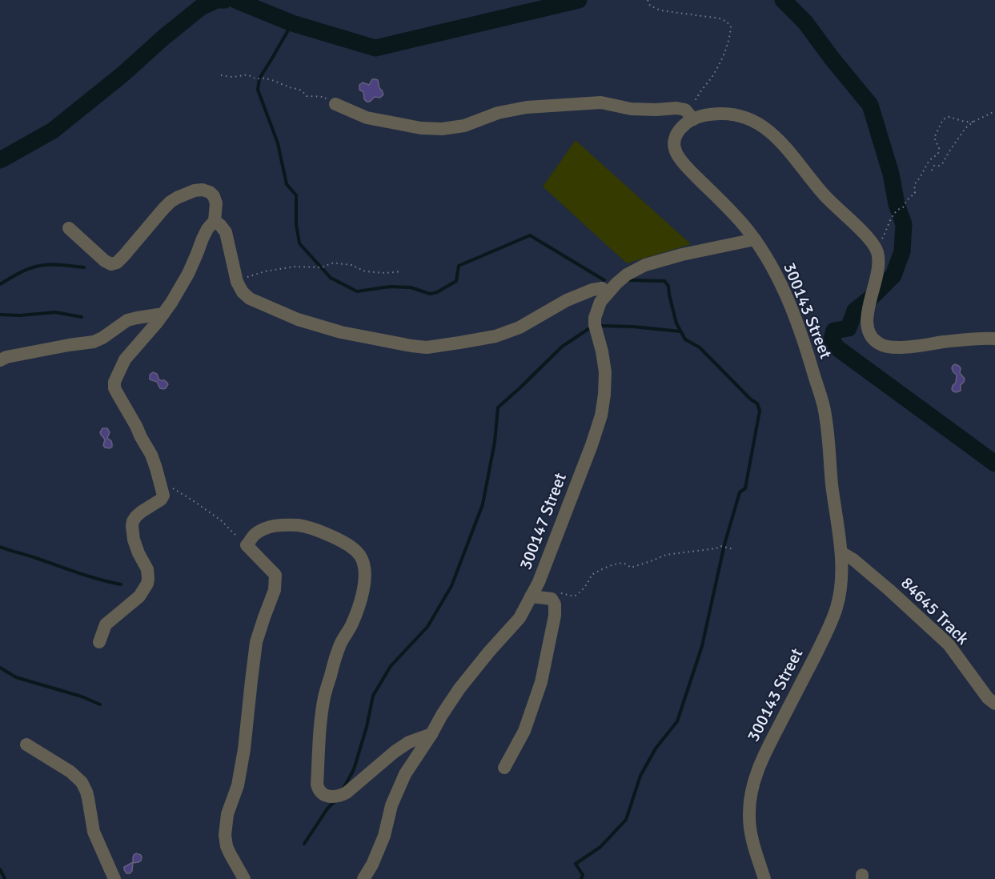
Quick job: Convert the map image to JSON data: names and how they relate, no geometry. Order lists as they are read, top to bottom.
{
  "streets": {
    "street": ["300143 Street", "300147 Street", "84645 Track"]
  },
  "crossings": [
    ["300143 Street", "300147 Street"],
    ["300143 Street", "84645 Track"]
  ]
}
